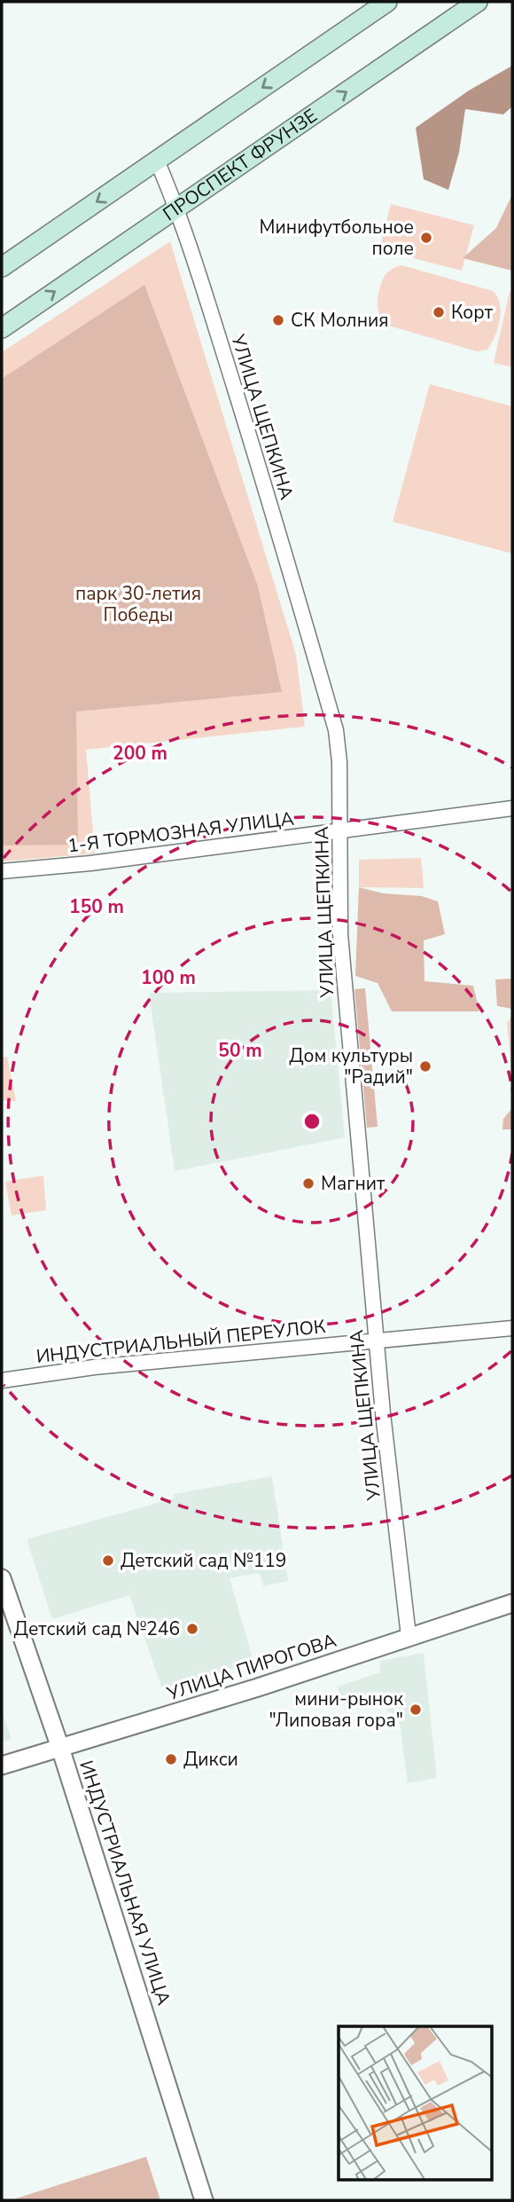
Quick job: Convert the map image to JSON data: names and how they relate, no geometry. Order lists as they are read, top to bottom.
{
  "streets": {
    "main road": ["ПРОСПЕКТ ФРУНЗЕ"],
    "street": [
      "УЛИЦА ЩЕПКИНА",
      "1-Я ТОРМОЗНАЯ УЛИЦА",
      "ИНДУСТРИАЛЬНЫЙ ПЕРЕУЛОК",
      "УЛИЦА ПИРОГОВА",
      "ИНДУСТРИАЛЬНАЯ УЛИЦА"
    ]
  },
  "crossings": [
    ["ПРОСПЕКТ ФРУНЗЕ", "УЛИЦА ЩЕПКИНА"],
    ["УЛИЦА ЩЕПКИНА", "1-Я ТОРМОЗНАЯ УЛИЦА"],
    ["УЛИЦА ЩЕПКИНА", "ИНДУСТРИАЛЬНЫЙ ПЕРЕУЛОК"],
    ["УЛИЦА ЩЕПКИНА", "УЛИЦА ПИРОГОВА"],
    ["УЛИЦА ПИРОГОВА", "ИНДУСТРИАЛЬНАЯ УЛИЦА"]
  ],
  "parks": ["парк 30-летия Победы"],
  "places": [
    "Минифутбольное поле",
    "Корт",
    "СК Молния",
    "Дом культуры \"Радий\"",
    "Магнит",
    "Детский сад №119",
    "Детский сад №246",
    "мини-рынок \"Липовая гора\"",
    "Дикси"
  ],
  "rings": [
    "200 m",
    "150 m",
    "100 m",
    "50 m"
  ]
}
